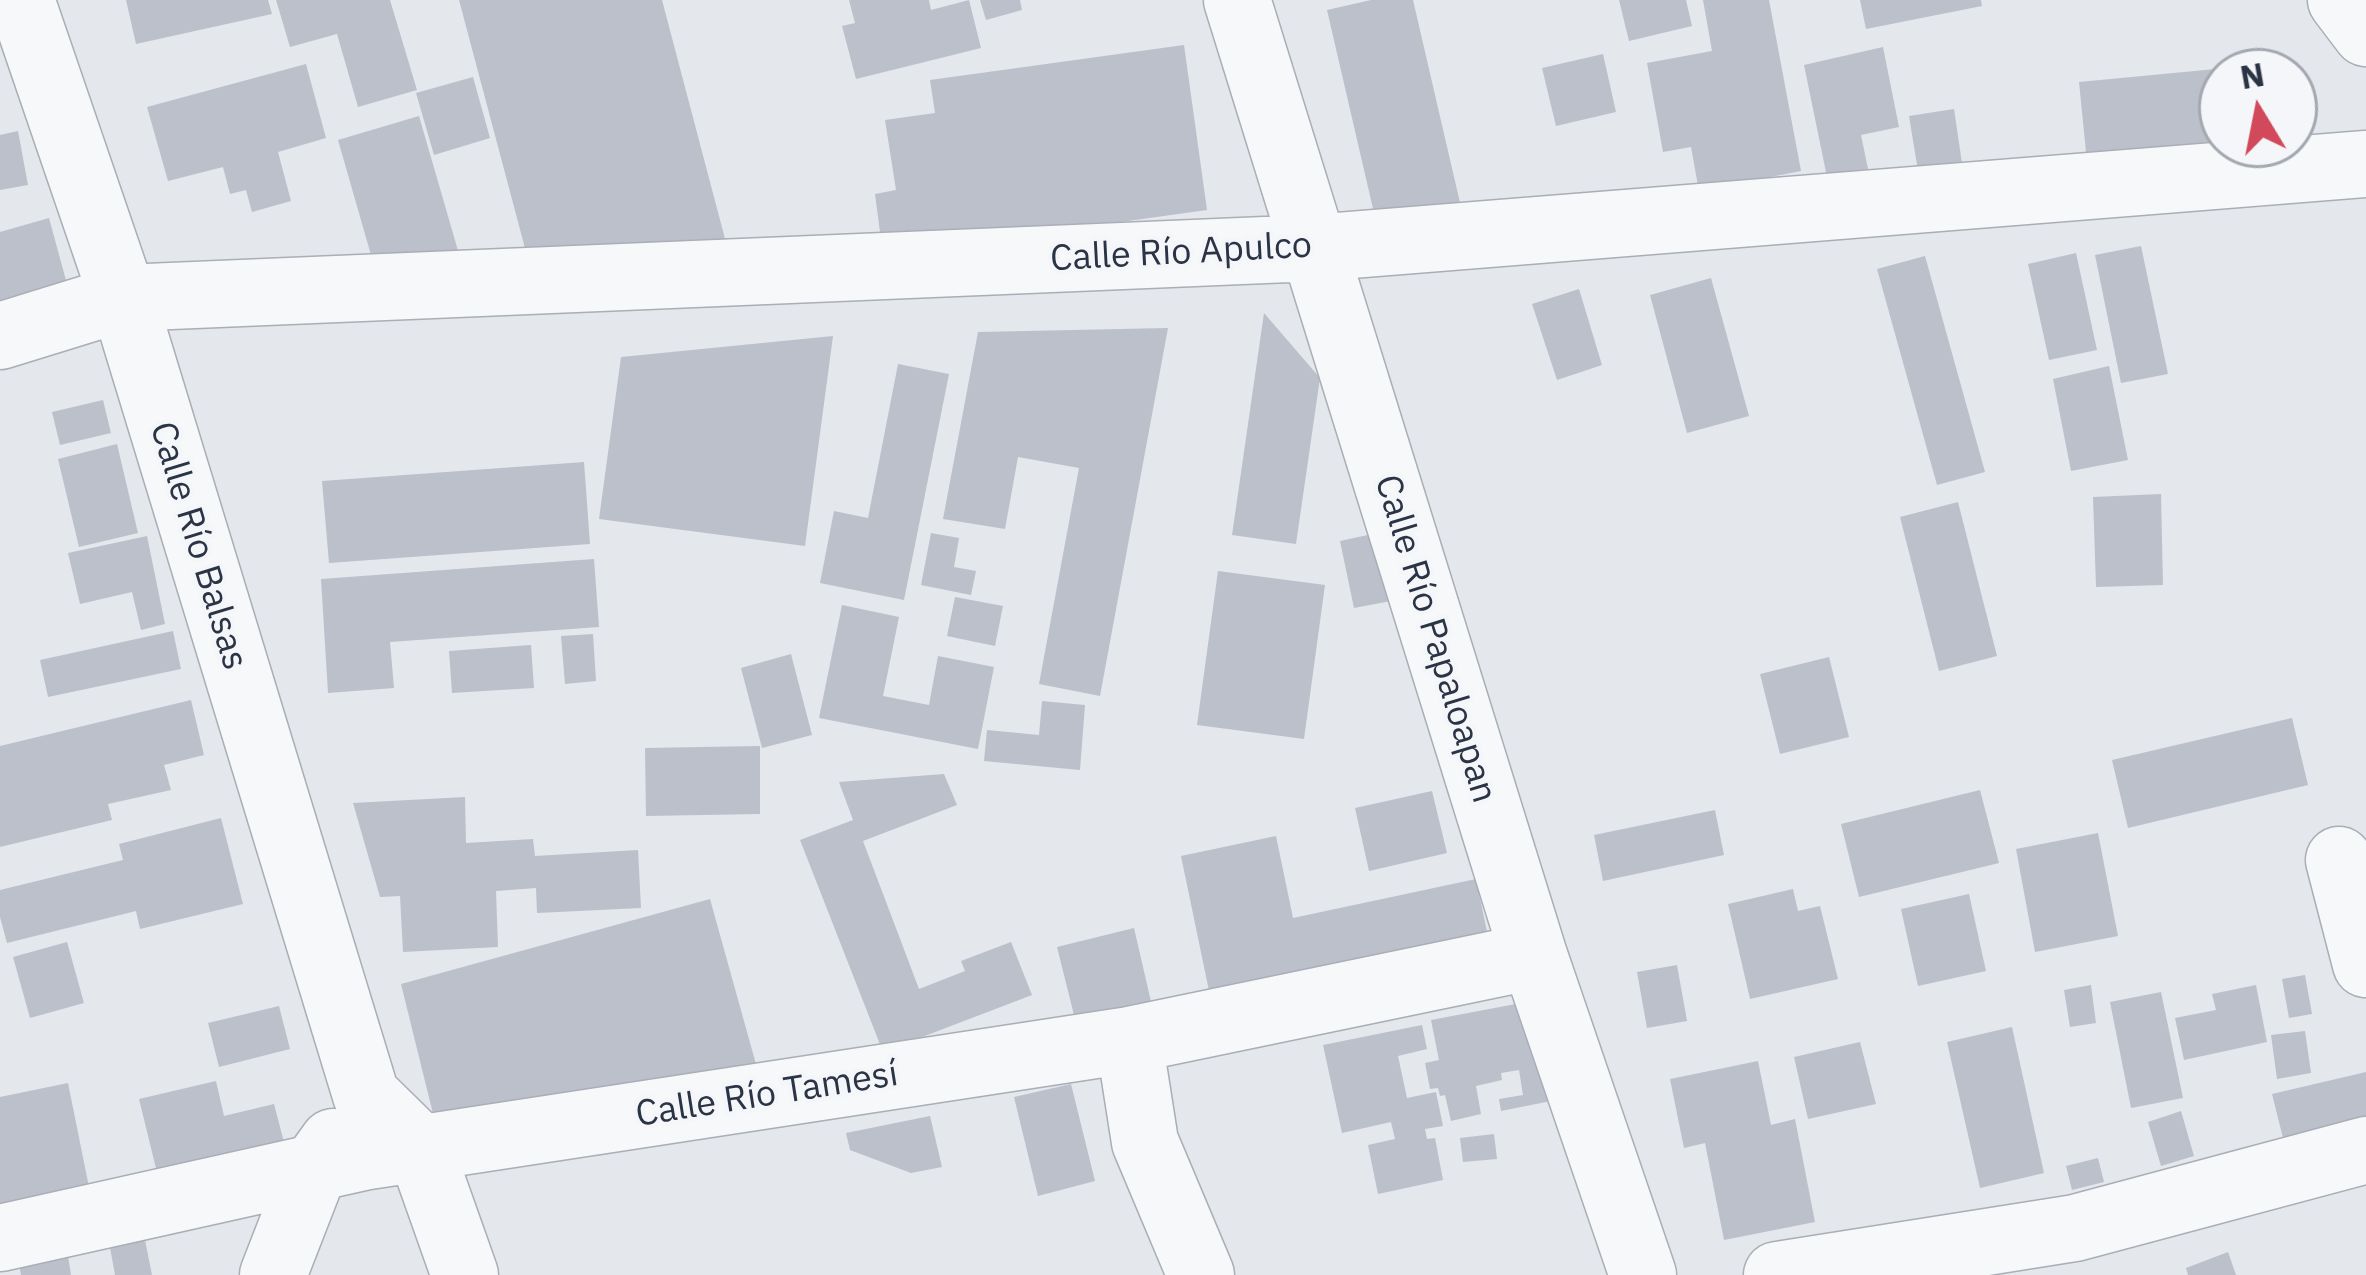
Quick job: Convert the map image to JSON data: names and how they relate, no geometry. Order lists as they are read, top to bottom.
{
  "streets": {
    "street": [
      "Calle Río Apulco",
      "Calle Río Balsas",
      "Calle Río Papaloapan",
      "Calle Río Tamesí"
    ]
  },
  "crossings": [
    ["Calle Río Apulco", "Calle Río Balsas"],
    ["Calle Río Apulco", "Calle Río Papaloapan"],
    ["Calle Río Balsas", "Calle Río Tamesí"],
    ["Calle Río Papaloapan", "Calle Río Tamesí"]
  ],
  "north": "top"
}
